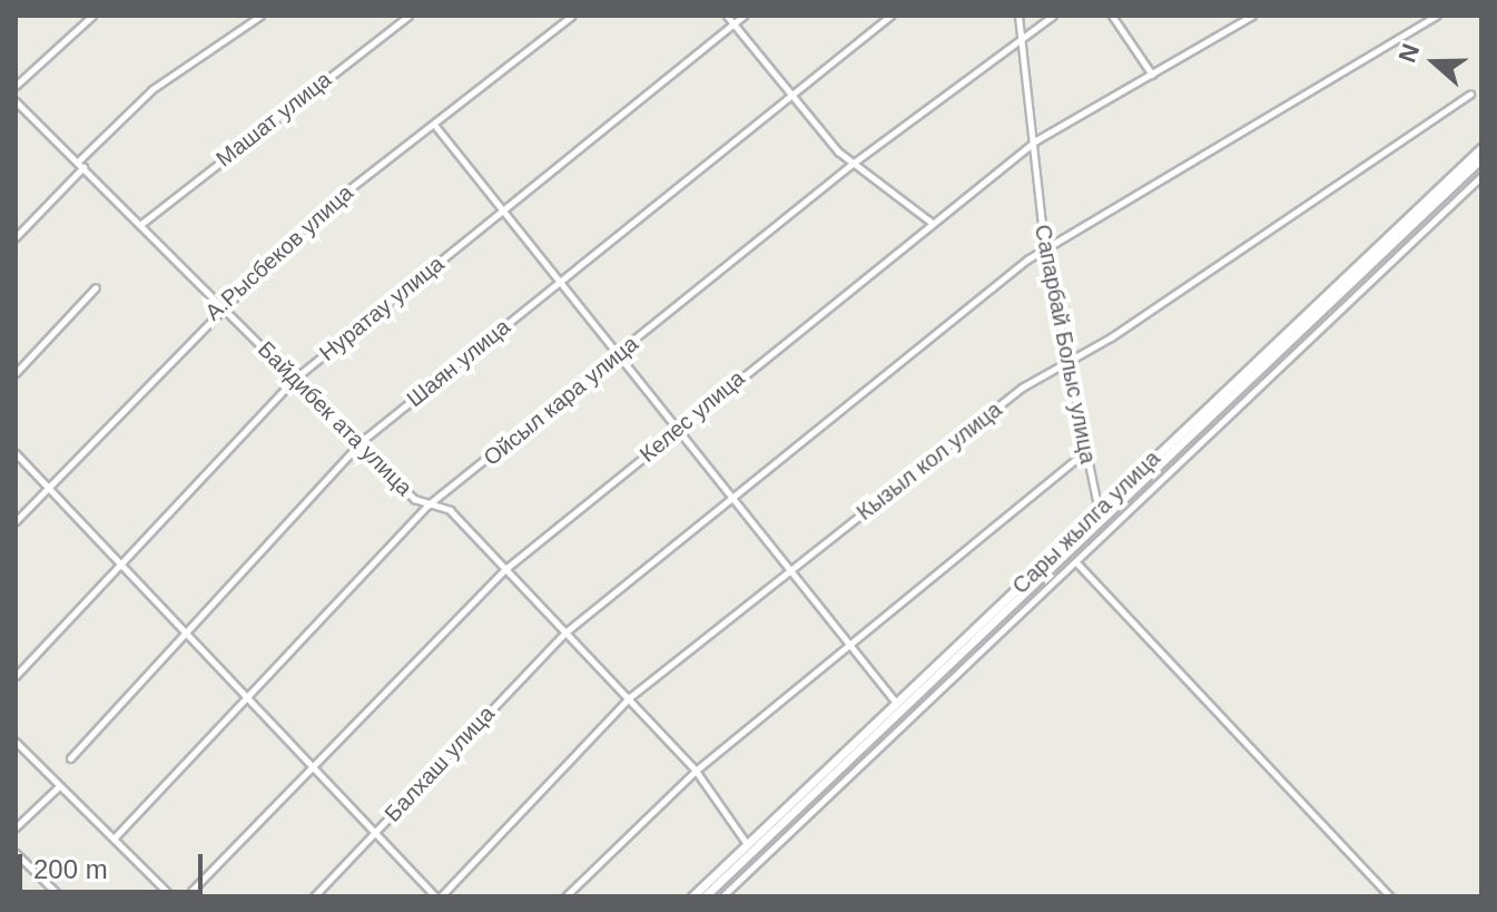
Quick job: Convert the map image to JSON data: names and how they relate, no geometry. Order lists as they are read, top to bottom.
{
  "streets": {
    "main road": ["Сары жылга улица"],
    "street": [
      "Машат улица",
      "А.Рысбеков улица",
      "Нуратау улица",
      "Сапарбай Болыс улица",
      "Шаян улица",
      "Ойсыл кара улица",
      "Келес улица",
      "Байдибек ата улица",
      "Кызыл кол улица",
      "Балхаш улица"
    ]
  },
  "crossings": [
    ["Машат улица", "Байдибек ата улица"],
    ["А.Рысбеков улица", "Байдибек ата улица"],
    ["Нуратау улица", "Байдибек ата улица"],
    ["Сапарбай Болыс улица", "Ойсыл кара улица"],
    ["Сапарбай Болыс улица", "Келес улица"],
    ["Сапарбай Болыс улица", "Кызыл кол улица"],
    ["Сапарбай Болыс улица", "Сары жылга улица"],
    ["Сапарбай Болыс улица", "Балхаш улица"],
    ["Шаян улица", "Байдибек ата улица"],
    ["Ойсыл кара улица", "Байдибек ата улица"],
    ["Келес улица", "Байдибек ата улица"],
    ["Байдибек ата улица", "Кызыл кол улица"],
    ["Байдибек ата улица", "Сары жылга улица"],
    ["Байдибек ата улица", "Балхаш улица"]
  ],
  "scale_bar": "200 m",
  "north": "left"
}
